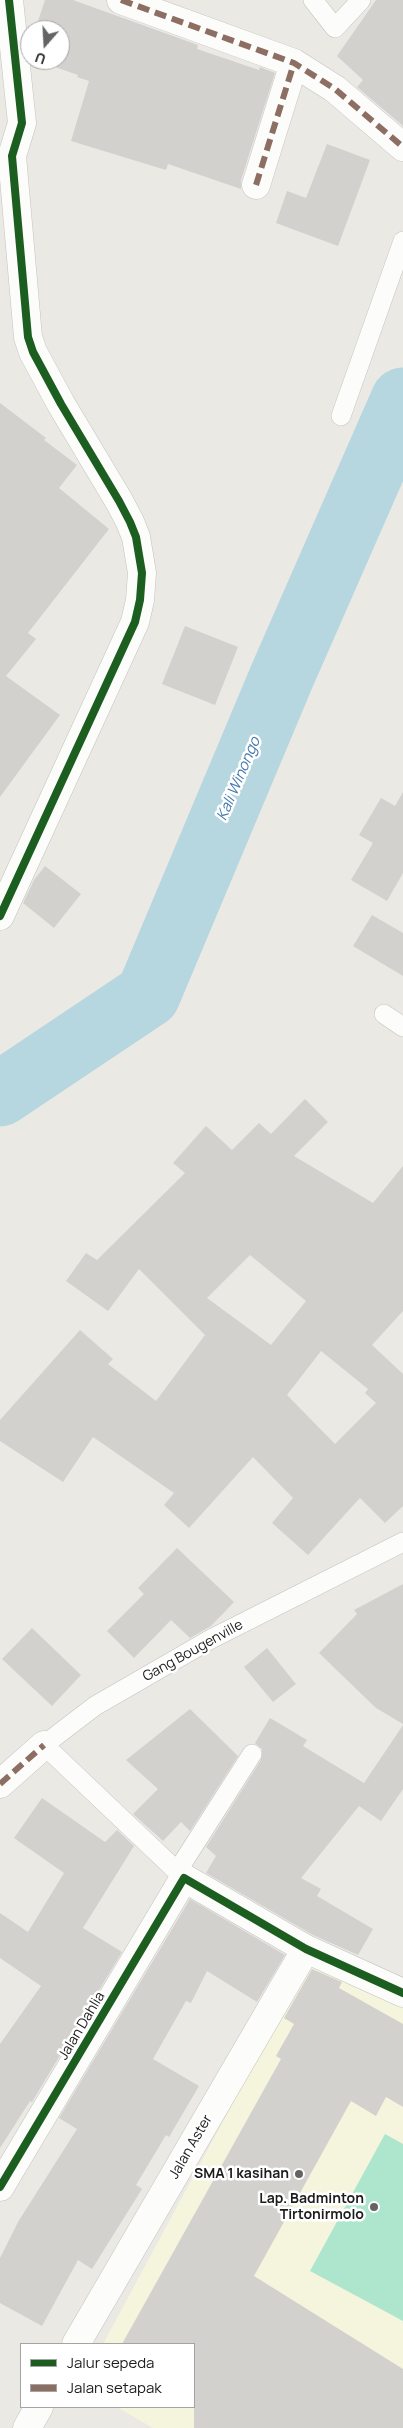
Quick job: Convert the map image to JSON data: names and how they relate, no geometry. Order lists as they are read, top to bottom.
{
  "streets": {
    "street": ["Gang Bougenville", "Jalan Dahlia", "Jalan Aster"]
  },
  "water": ["Kali Winongo"],
  "places": ["SMA 1 kasihan", "Lap. Badminton Tirtonirmolo"],
  "legend": ["Jalur sepeda", "Jalan setapak"],
  "north": "bottom"
}
